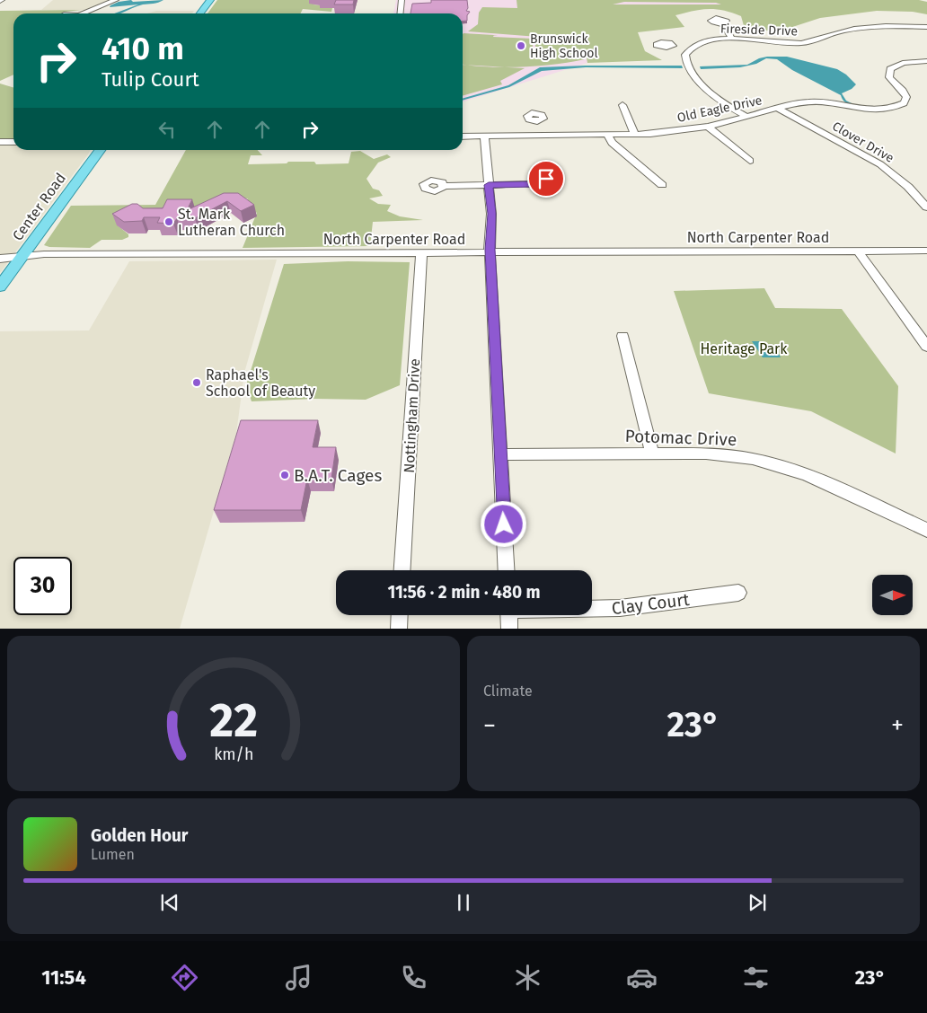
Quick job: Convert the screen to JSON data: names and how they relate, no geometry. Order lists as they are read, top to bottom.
{
  "streets": {
    "main road": ["Center Road"],
    "street": [
      "Fireside Drive",
      "Old Eagle Drive",
      "Clover Drive",
      "North Carpenter Road",
      "Nottingham Drive",
      "Potomac Drive",
      "Clay Court"
    ]
  },
  "crossings": [
    ["Old Eagle Drive", "Clover Drive"],
    ["Center Road", "North Carpenter Road"],
    ["North Carpenter Road", "Nottingham Drive"]
  ],
  "parks": ["Heritage Park"],
  "places": [
    "Brunswick High School",
    "St. Mark Lutheran Church",
    "Raphael's School of Beauty",
    "B.A.T. Cages"
  ],
  "north": "right",
  "page": {
    "turn": ["410 m", "Tulip Court"],
    "limit": "30",
    "trip": "11:56 · 2 min · 480 m",
    "tile": "Climate",
    "heat": ["−", "23°", "+"],
    "song": ["Golden Hour", "Lumen"],
    "tabs": ["11:54", "23°"],
    "gauge": ["22", "km/h"]
  }
}
